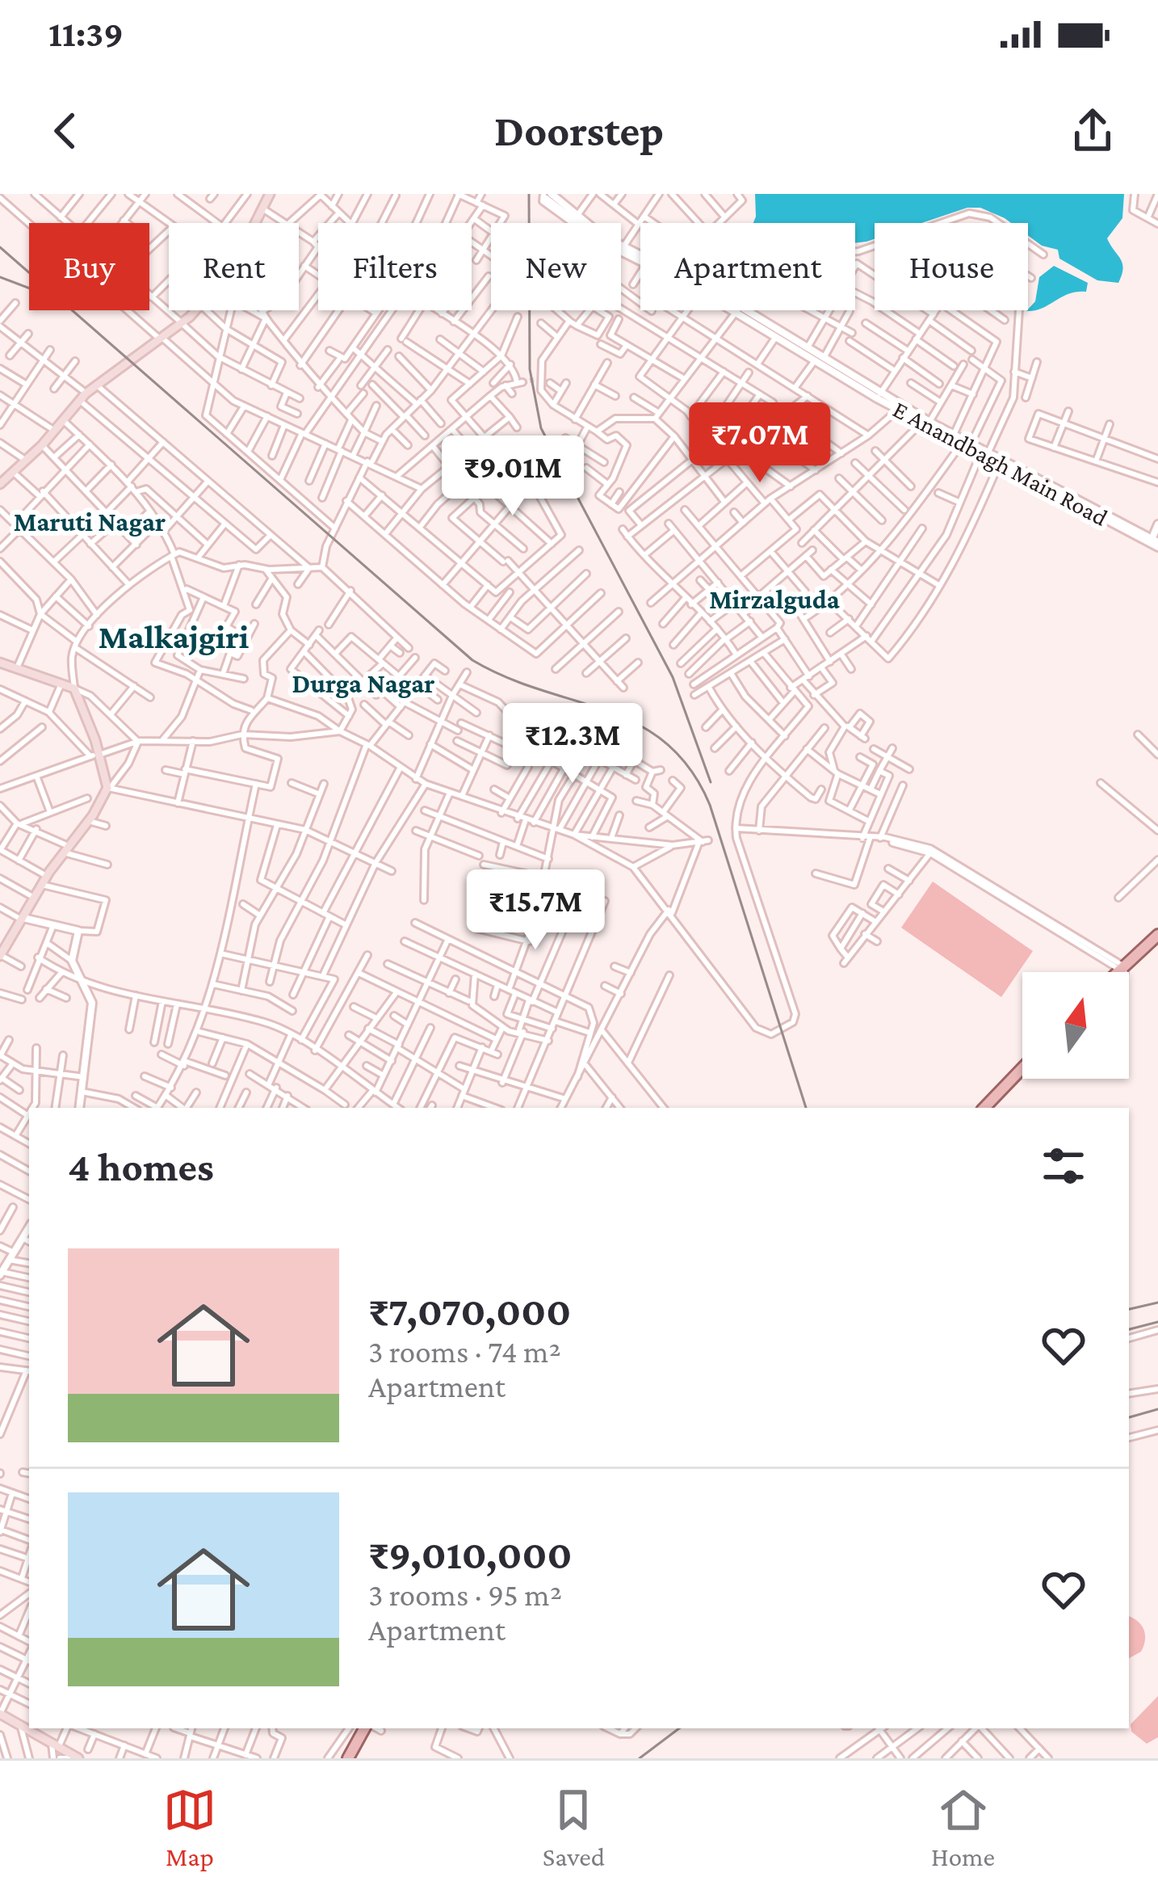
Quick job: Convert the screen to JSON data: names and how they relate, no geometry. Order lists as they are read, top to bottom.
{
  "streets": {
    "street": ["E Anandbagh Main Road"]
  },
  "districts": [
    "Maruti Nagar",
    "Mirzalguda",
    "Malkajgiri",
    "Durga Nagar"
  ],
  "north": "top",
  "page": {
    "status": "11:39",
    "header": "Doorstep",
    "chip": [
      "Buy",
      "Rent",
      "Filters",
      "New",
      "Apartment",
      "House"
    ],
    "price": [
      "₹7.07M",
      "₹9.01M",
      "₹12.3M",
      "₹15.7M"
    ],
    "heading": "4 homes",
    "list": [
      {
        "name": "₹7,070,000",
        "note": "3 rooms · 74 m² · Apartment"
      },
      {
        "name": "₹9,010,000",
        "note": "3 rooms · 95 m² · Apartment"
      }
    ],
    "tabs": ["Map", "Saved", "Home"]
  }
}
